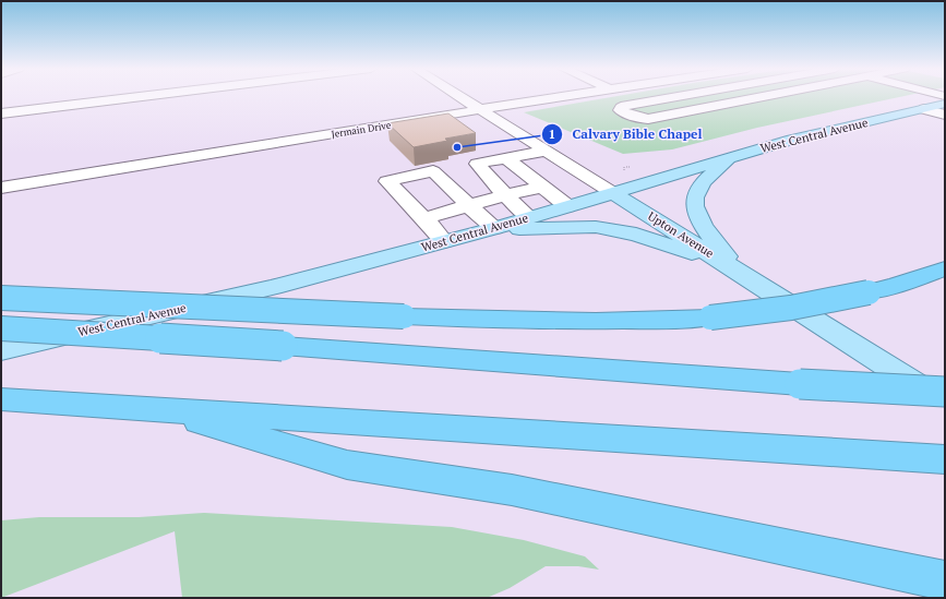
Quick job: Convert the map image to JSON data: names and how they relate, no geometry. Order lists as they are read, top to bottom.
{
  "streets": {
    "main road": ["West Central Avenue", "Upton Avenue"],
    "street": ["Jermain Drive"]
  },
  "crossings": [
    ["Jermain Drive", "Upton Avenue"],
    ["West Central Avenue", "Upton Avenue"]
  ],
  "places": ["Calvary Bible Chapel"]
}
